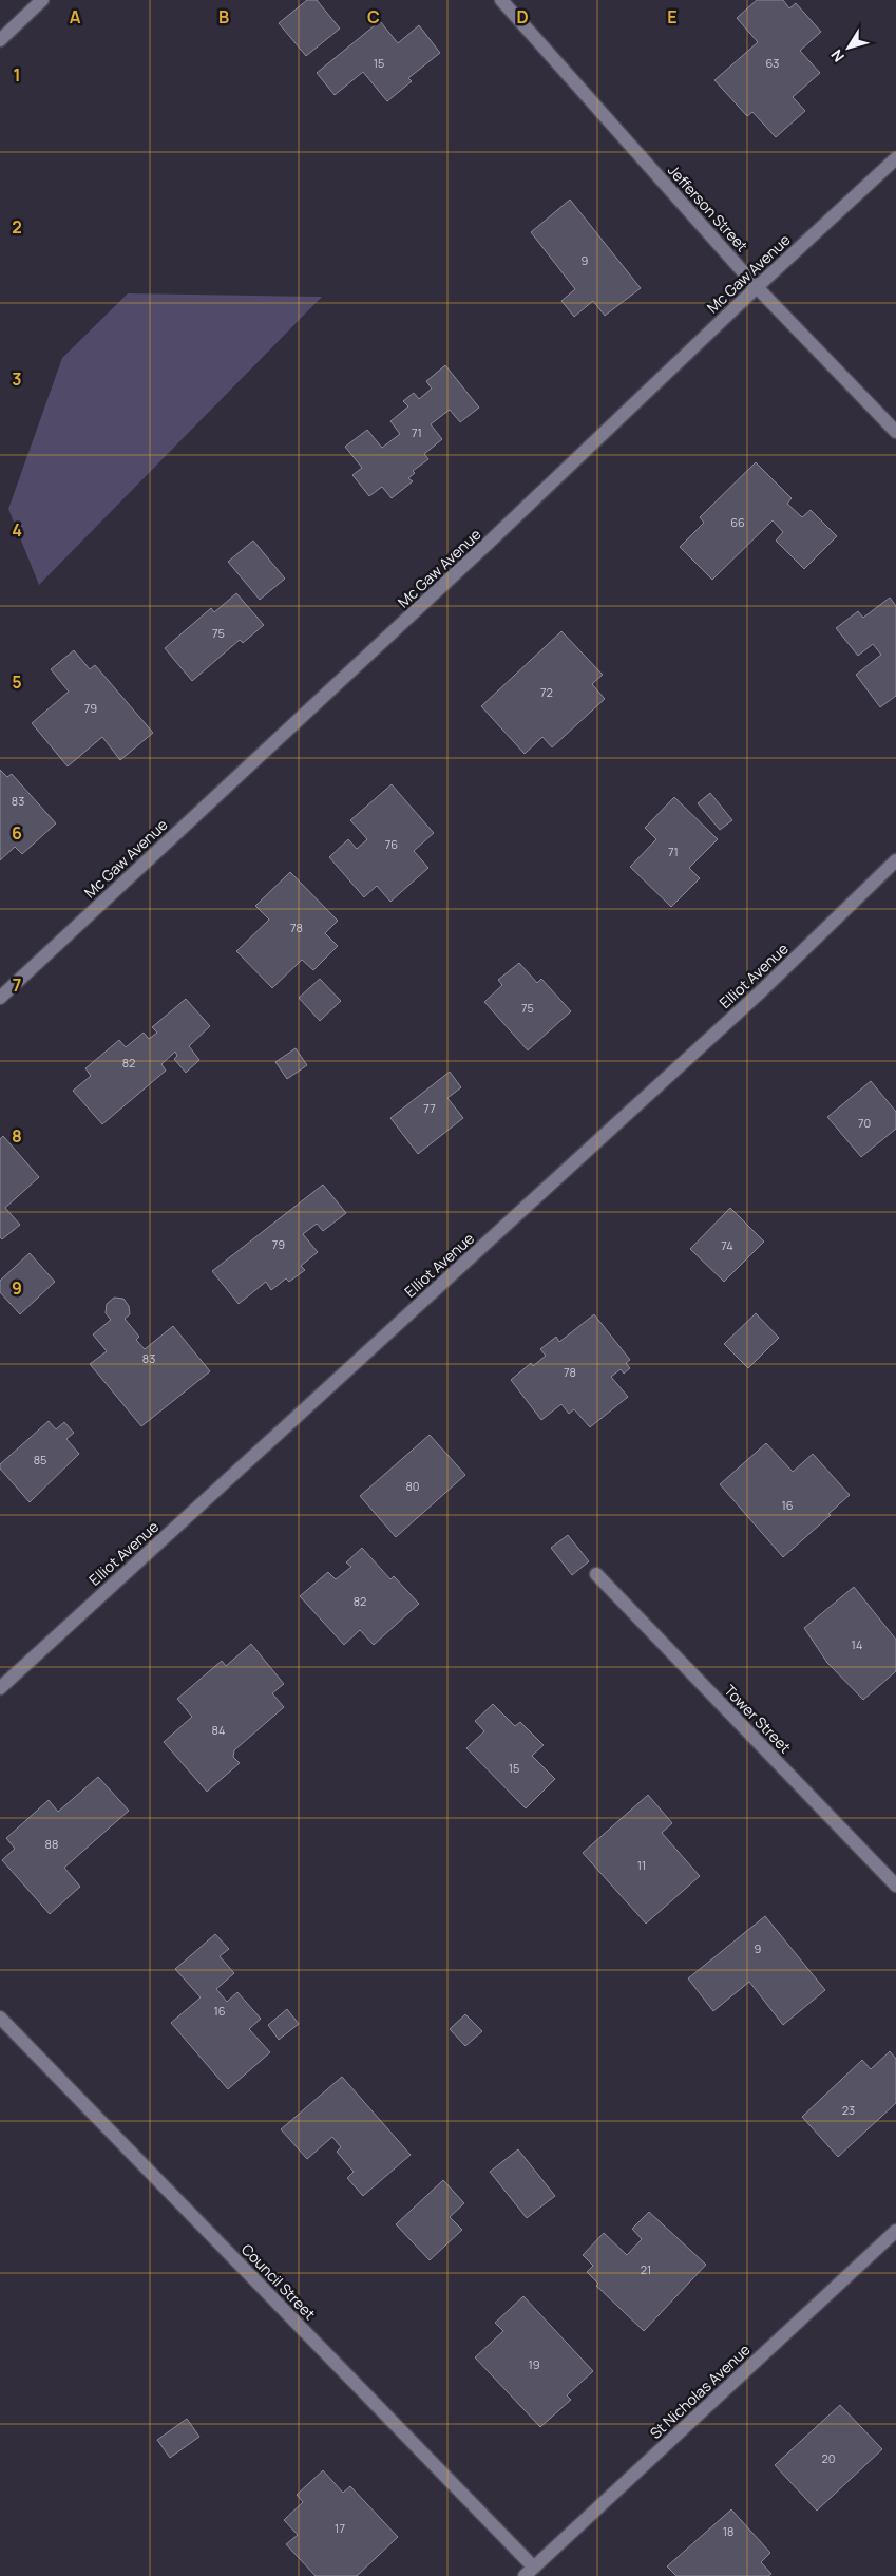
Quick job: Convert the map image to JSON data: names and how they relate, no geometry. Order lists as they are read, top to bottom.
{
  "streets": {
    "street": [
      "Jefferson Street",
      "Mc Gaw Avenue",
      "Elliot Avenue",
      "Tower Street",
      "Council Street",
      "St Nicholas Avenue"
    ]
  },
  "crossings": [
    ["Jefferson Street", "Mc Gaw Avenue"],
    ["Council Street", "St Nicholas Avenue"]
  ],
  "house_numbers": [
    "15",
    "63",
    "9",
    "71",
    "66",
    "75",
    "72",
    "79",
    "83",
    "76",
    "71",
    "78",
    "75",
    "82",
    "77",
    "70",
    "79",
    "74",
    "83",
    "78",
    "85",
    "80",
    "16",
    "82",
    "14",
    "84",
    "15",
    "88",
    "11",
    "9",
    "16",
    "23",
    "21",
    "19",
    "20",
    "17",
    "18"
  ],
  "north": "bottom left",
  "grid": {
    "columns": [
      "A",
      "B",
      "C",
      "D",
      "E"
    ],
    "rows": [
      "1",
      "2",
      "3",
      "4",
      "5",
      "6",
      "7",
      "8",
      "9"
    ]
  }
}
